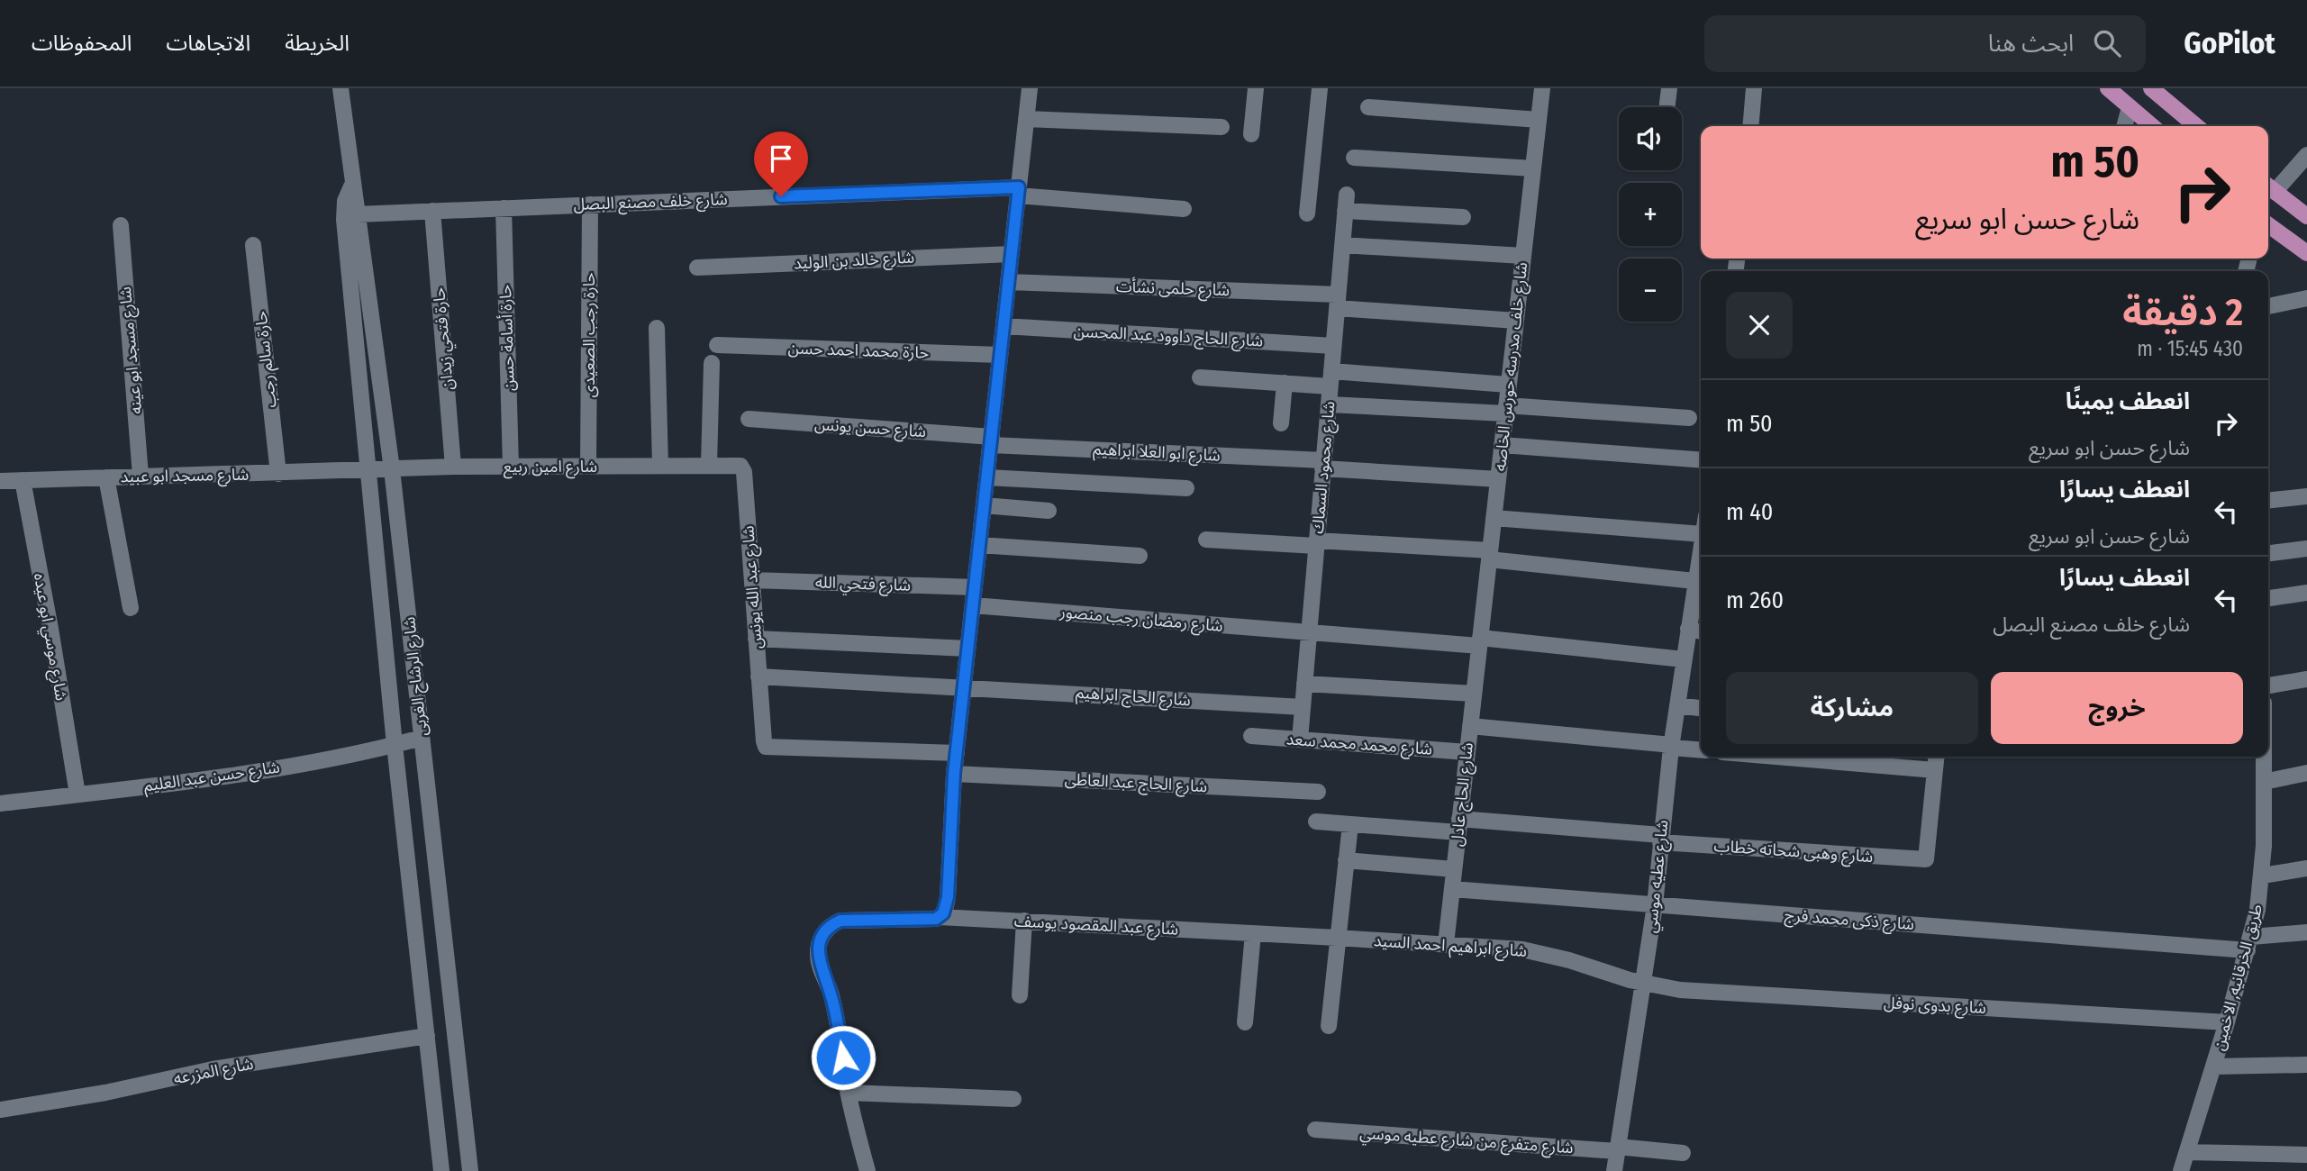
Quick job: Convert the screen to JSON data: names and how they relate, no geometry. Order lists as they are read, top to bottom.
{
  "streets": {
    "street": [
      "شارع خلف مصنع البصل",
      "شارع خالد بن الوليد",
      "شارع حلمى نشأت",
      "حارة رجب الصعيدى",
      "شارع الحاج داوود عبد المحسن",
      "حارة أسامة حسن",
      "حارة فتحي زيدان",
      "شارع مسجد ابو عينه",
      "حارة محمد احمد حسن",
      "حارة سالم رجب",
      "شارع خلف مدرسه حورس الخاصه",
      "شارع حسن يونس",
      "شارع ابو العلا ابراهيم",
      "شارع امين ربيع",
      "شارع محمود السماك",
      "شارع مسجد ابو عبيد",
      "شارع فتحي الله",
      "شارع عبد الله يونس",
      "شارع رمضان رجب منصور",
      "شارع موسي ابو عيده",
      "شارع الرشاح الغربى",
      "شارع الحاج ابراهيم",
      "شارع محمد محمد سعد",
      "شارع حسن عبد العليم",
      "شارع الحاج عبد العاطى",
      "شارع الحاج عادل",
      "شارع وهبى شحاته خطاب",
      "شارع عطيه موسي",
      "شارع ذكى محمد فرج",
      "شارع عبد المقصود يوسف",
      "شارع ابراهيم احمد السيد",
      "طريق الخرقانيه, الاخمين",
      "شارع بدوى نوفل",
      "شارع المزرعه",
      "شارع متفرع من شارع عطيه موسي"
    ]
  },
  "crossings": [
    ["شارع خلف مصنع البصل", "حارة رجب الصعيدى"],
    ["شارع خلف مصنع البصل", "حارة أسامة حسن"],
    ["شارع خلف مصنع البصل", "حارة فتحي زيدان"],
    ["شارع خلف مصنع البصل", "شارع الرشاح الغربى"],
    ["شارع حلمى نشأت", "شارع خلف مدرسه حورس الخاصه"],
    ["شارع حلمى نشأت", "شارع محمود السماك"],
    ["حارة رجب الصعيدى", "شارع امين ربيع"],
    ["شارع الحاج داوود عبد المحسن", "شارع محمود السماك"],
    ["حارة أسامة حسن", "شارع امين ربيع"],
    ["حارة فتحي زيدان", "شارع امين ربيع"],
    ["شارع مسجد ابو عينه", "شارع مسجد ابو عبيد"],
    ["حارة سالم رجب", "شارع مسجد ابو عبيد"],
    ["شارع خلف مدرسه حورس الخاصه", "شارع ابو العلا ابراهيم"],
    ["شارع خلف مدرسه حورس الخاصه", "شارع رمضان رجب منصور"],
    ["شارع خلف مدرسه حورس الخاصه", "شارع الحاج عادل"],
    ["شارع حسن يونس", "شارع ابو العلا ابراهيم"],
    ["شارع ابو العلا ابراهيم", "شارع محمود السماك"],
    ["شارع امين ربيع", "شارع مسجد ابو عبيد"],
    ["شارع امين ربيع", "شارع عبد الله يونس"],
    ["شارع امين ربيع", "شارع الرشاح الغربى"],
    ["شارع محمود السماك", "شارع رمضان رجب منصور"],
    ["شارع محمود السماك", "شارع الحاج ابراهيم"],
    ["شارع محمود السماك", "شارع محمد محمد سعد"],
    ["شارع مسجد ابو عبيد", "شارع موسي ابو عيده"],
    ["شارع مسجد ابو عبيد", "شارع الرشاح الغربى"],
    ["شارع فتحي الله", "شارع عبد الله يونس"],
    ["شارع عبد الله يونس", "شارع الحاج ابراهيم"],
    ["شارع رمضان رجب منصور", "شارع الحاج عادل"],
    ["شارع رمضان رجب منصور", "شارع عطيه موسي"],
    ["شارع موسي ابو عيده", "شارع حسن عبد العليم"],
    ["شارع الرشاح الغربى", "شارع حسن عبد العليم"],
    ["شارع الرشاح الغربى", "شارع المزرعه"],
    ["شارع محمد محمد سعد", "شارع الحاج عادل"],
    ["شارع الحاج عادل", "شارع وهبى شحاته خطاب"],
    ["شارع الحاج عادل", "شارع ذكى محمد فرج"],
    ["شارع الحاج عادل", "شارع ابراهيم احمد السيد"],
    ["شارع وهبى شحاته خطاب", "شارع عطيه موسي"],
    ["شارع عطيه موسي", "شارع ذكى محمد فرج"],
    ["شارع عطيه موسي", "شارع ابراهيم احمد السيد"],
    ["شارع عطيه موسي", "شارع بدوى نوفل"],
    ["شارع عطيه موسي", "شارع متفرع من شارع عطيه موسي"],
    ["شارع ذكى محمد فرج", "طريق الخرقانيه, الاخمين"],
    ["شارع عبد المقصود يوسف", "شارع ابراهيم احمد السيد"],
    ["شارع ابراهيم احمد السيد", "شارع بدوى نوفل"],
    ["طريق الخرقانيه, الاخمين", "شارع بدوى نوفل"]
  ],
  "page": {
    "header": "GoPilot",
    "search": "ابحث هنا",
    "nav": ["الخريطة", "الاتجاهات", "المحفوظات"],
    "map_buttons": ["+", "−"],
    "turn": ["50 m", "شارع حسن ابو سريع"],
    "heading": ["2 دقيقة", "430 m · 15:45"],
    "list": [
      {
        "name": "انعطف يمينًا",
        "note": "شارع حسن ابو سريع",
        "value": "50 m"
      },
      {
        "name": "انعطف يسارًا",
        "note": "شارع حسن ابو سريع",
        "value": "40 m"
      },
      {
        "name": "انعطف يسارًا",
        "note": "شارع خلف مصنع البصل",
        "value": "260 m"
      }
    ],
    "buttons": ["خروج", "مشاركة"]
  }
}
